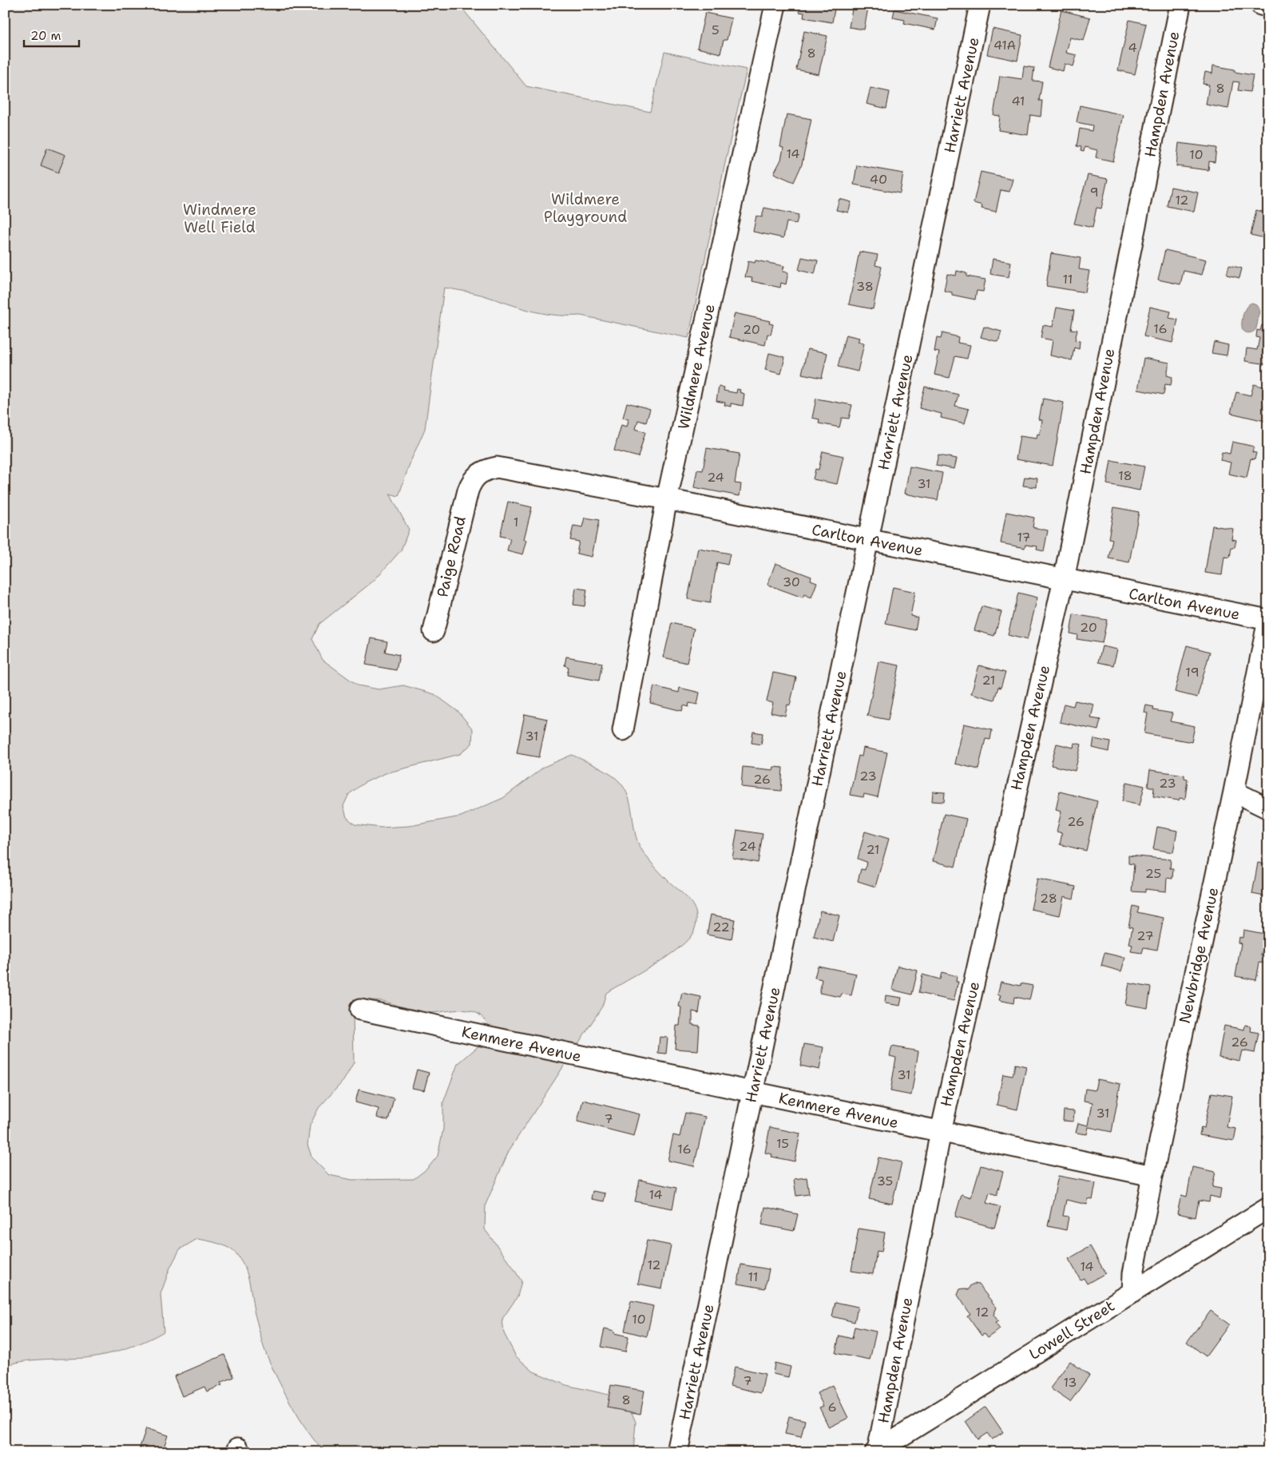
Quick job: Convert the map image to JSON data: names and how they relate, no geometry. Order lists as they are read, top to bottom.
{
  "streets": {
    "street": [
      "Hampden Avenue",
      "Harriett Avenue",
      "Wildmere Avenue",
      "Carlton Avenue",
      "Paige Road",
      "Newbridge Avenue",
      "Kenmere Avenue",
      "Lowell Street"
    ]
  },
  "crossings": [
    ["Hampden Avenue", "Carlton Avenue"],
    ["Hampden Avenue", "Kenmere Avenue"],
    ["Hampden Avenue", "Lowell Street"],
    ["Harriett Avenue", "Carlton Avenue"],
    ["Harriett Avenue", "Kenmere Avenue"],
    ["Wildmere Avenue", "Carlton Avenue"],
    ["Carlton Avenue", "Paige Road"],
    ["Carlton Avenue", "Newbridge Avenue"],
    ["Newbridge Avenue", "Kenmere Avenue"],
    ["Newbridge Avenue", "Lowell Street"]
  ],
  "parks": ["Wildmere Playground", "Windmere Well Field"],
  "house_numbers": [
    "5",
    "41A",
    "4",
    "8",
    "8",
    "41",
    "14",
    "10",
    "40",
    "9",
    "12",
    "11",
    "38",
    "16",
    "20",
    "18",
    "24",
    "31",
    "1",
    "17",
    "30",
    "20",
    "19",
    "21",
    "31",
    "23",
    "26",
    "23",
    "26",
    "24",
    "21",
    "25",
    "28",
    "22",
    "27",
    "26",
    "31",
    "31",
    "7",
    "15",
    "16",
    "35",
    "14",
    "12",
    "14",
    "11",
    "12",
    "10",
    "7",
    "13",
    "8",
    "6"
  ],
  "scale_bar": "20 m"
}
